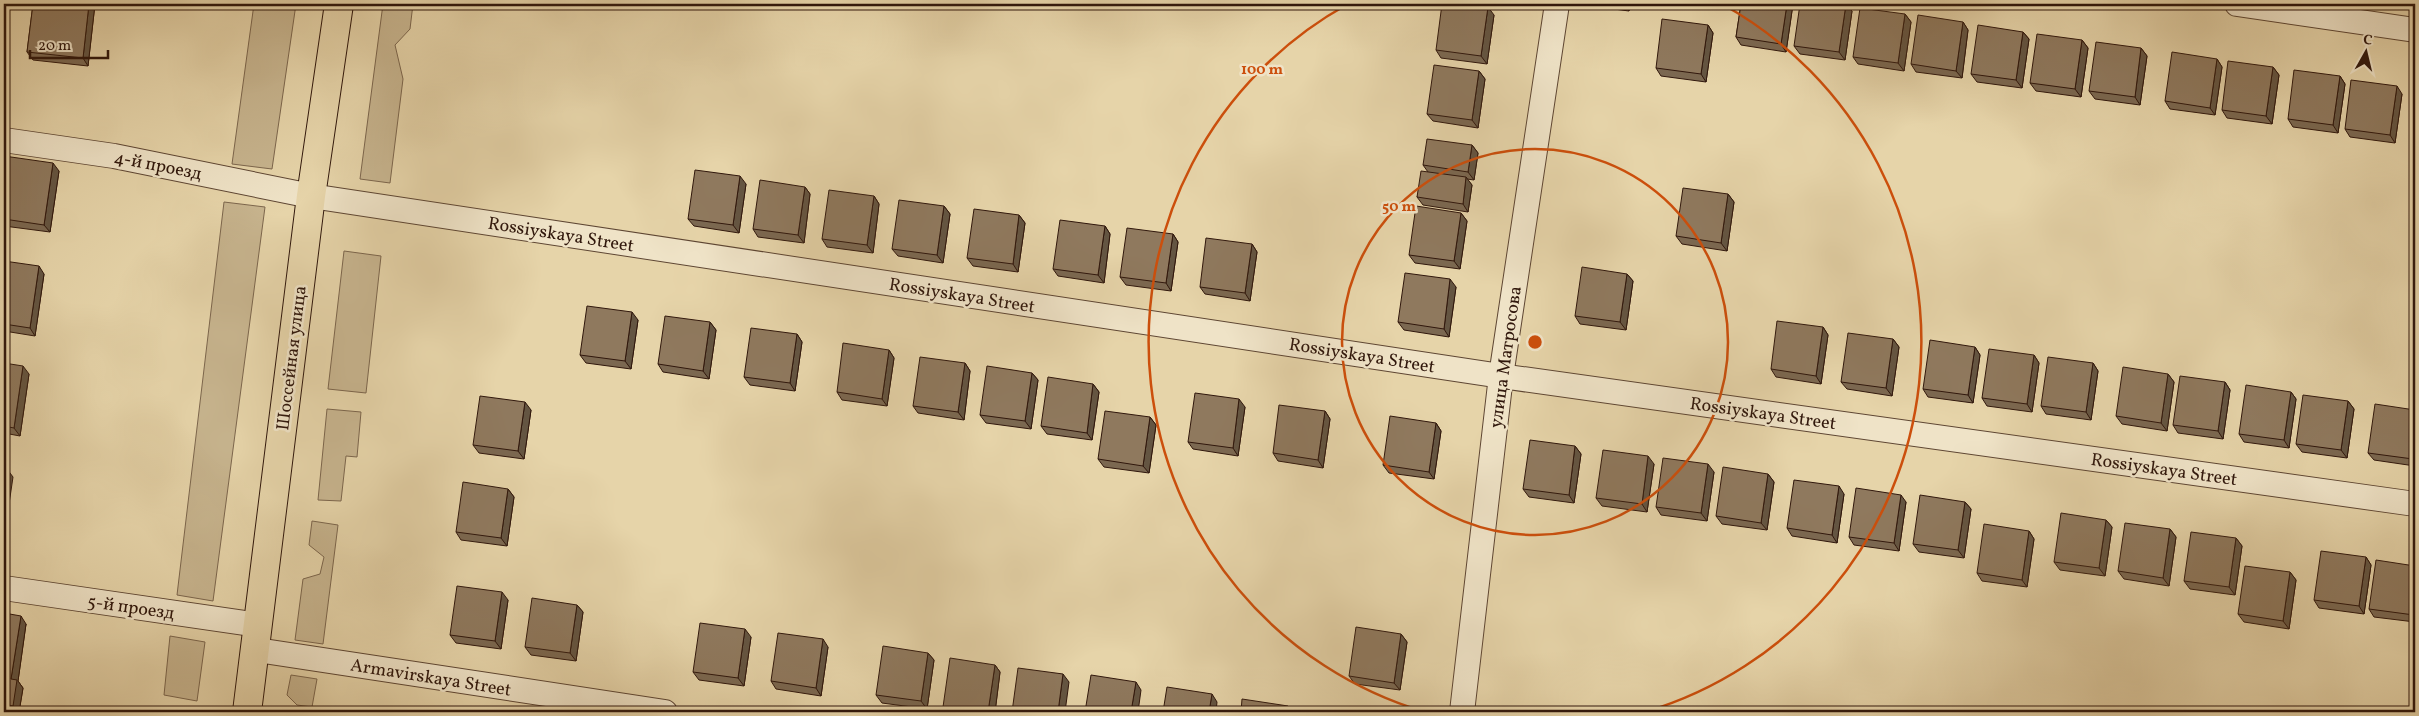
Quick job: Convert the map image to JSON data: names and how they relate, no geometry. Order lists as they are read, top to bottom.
{
  "streets": {
    "main road": ["Шоссейная улица"],
    "street": [
      "4-й проезд",
      "Rossiyskaya Street",
      "улица Матросова",
      "5-й проезд",
      "Armavirskaya Street"
    ]
  },
  "crossings": [
    ["4-й проезд", "Rossiyskaya Street"],
    ["4-й проезд", "Шоссейная улица"],
    ["Rossiyskaya Street", "улица Матросова"],
    ["Rossiyskaya Street", "Шоссейная улица"],
    ["Шоссейная улица", "5-й проезд"],
    ["Шоссейная улица", "Armavirskaya Street"],
    ["5-й проезд", "Armavirskaya Street"]
  ],
  "scale_bar": "20 m",
  "north": "top",
  "rings": ["100 m", "50 m"]
}
